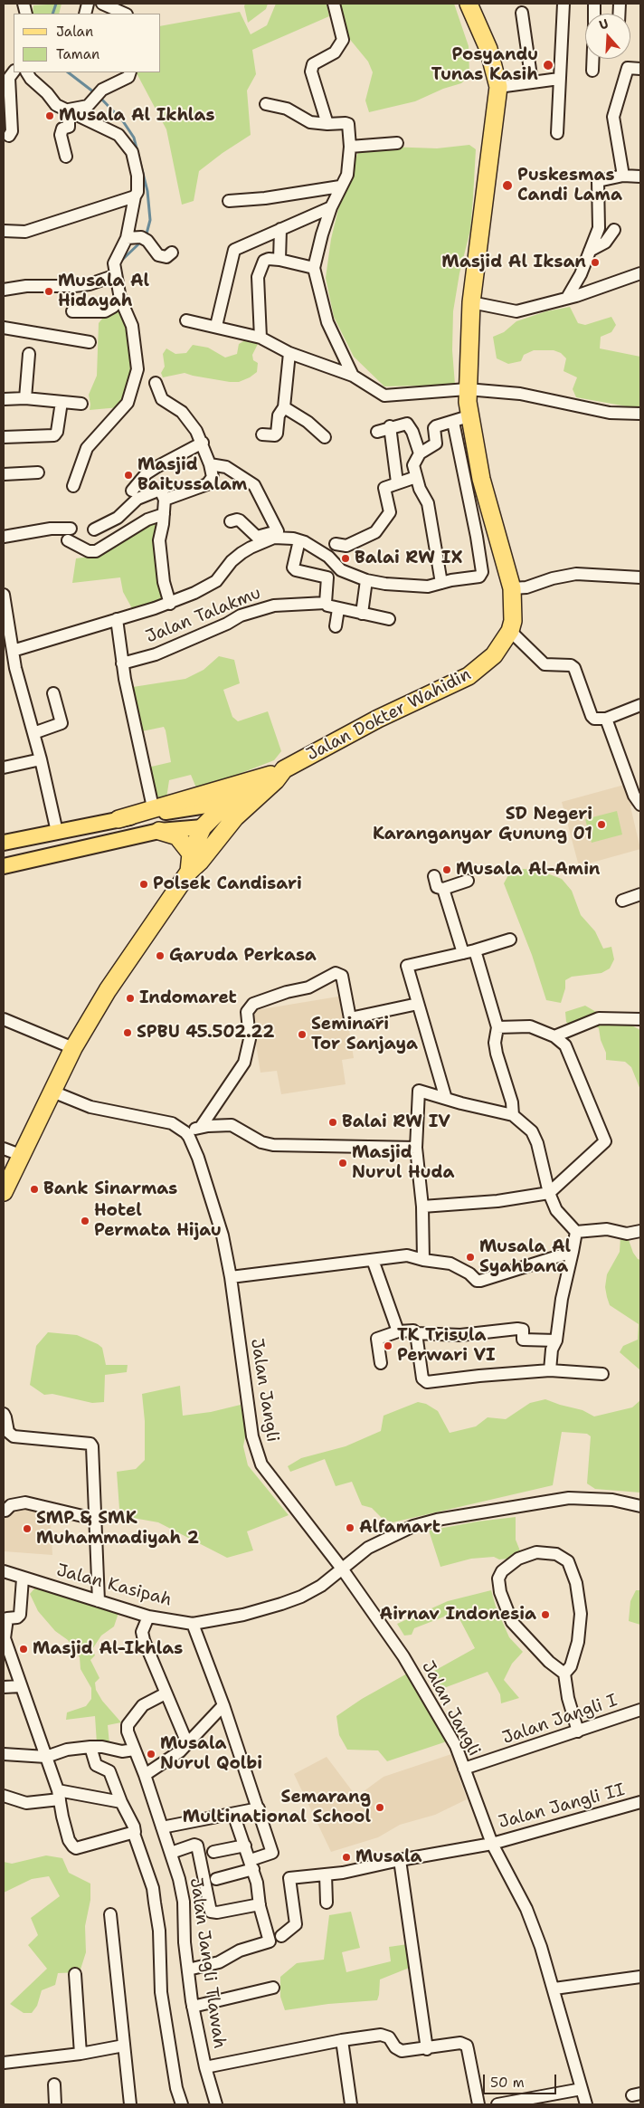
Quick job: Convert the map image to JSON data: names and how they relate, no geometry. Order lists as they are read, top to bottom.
{
  "streets": {
    "highway": ["Jalan Dokter Wahidin"],
    "street": [
      "Jalan Talakmu",
      "Jalan Jangli",
      "Jalan Kasipah",
      "Jalan Jangli I",
      "Jalan Jangli II",
      "Jalan Jangli Tlawah"
    ]
  },
  "crossings": [
    ["Jalan Jangli", "Jalan Kasipah"],
    ["Jalan Jangli", "Jalan Jangli I"],
    ["Jalan Jangli", "Jalan Jangli II"]
  ],
  "places": [
    "Posyandu Tunas Kasih",
    "Musala Al Ikhlas",
    "Puskesmas Candi Lama",
    "Masjid Al Iksan",
    "Musala Al Hidayah",
    "Masjid Baitussalam",
    "Balai RW IX",
    "SD Negeri Karanganyar Gunung 01",
    "Musala Al-Amin",
    "Polsek Candisari",
    "Garuda Perkasa",
    "Indomaret",
    "SPBU 45.502.22",
    "Seminari Tor Sanjaya",
    "Balai RW IV",
    "Masjid Nurul Huda",
    "Bank Sinarmas",
    "Hotel Permata Hijau",
    "Musala Al Syahbana",
    "TK Trisula Perwari VI",
    "Alfamart",
    "SMP & SMK Muhammadiyah 2",
    "Airnav Indonesia",
    "Masjid Al-Ikhlas",
    "Musala Nurul Qolbi",
    "Semarang Multinational School",
    "Musala"
  ],
  "legend": ["Jalan", "Taman"],
  "scale_bar": "50 m",
  "north": "top"
}
